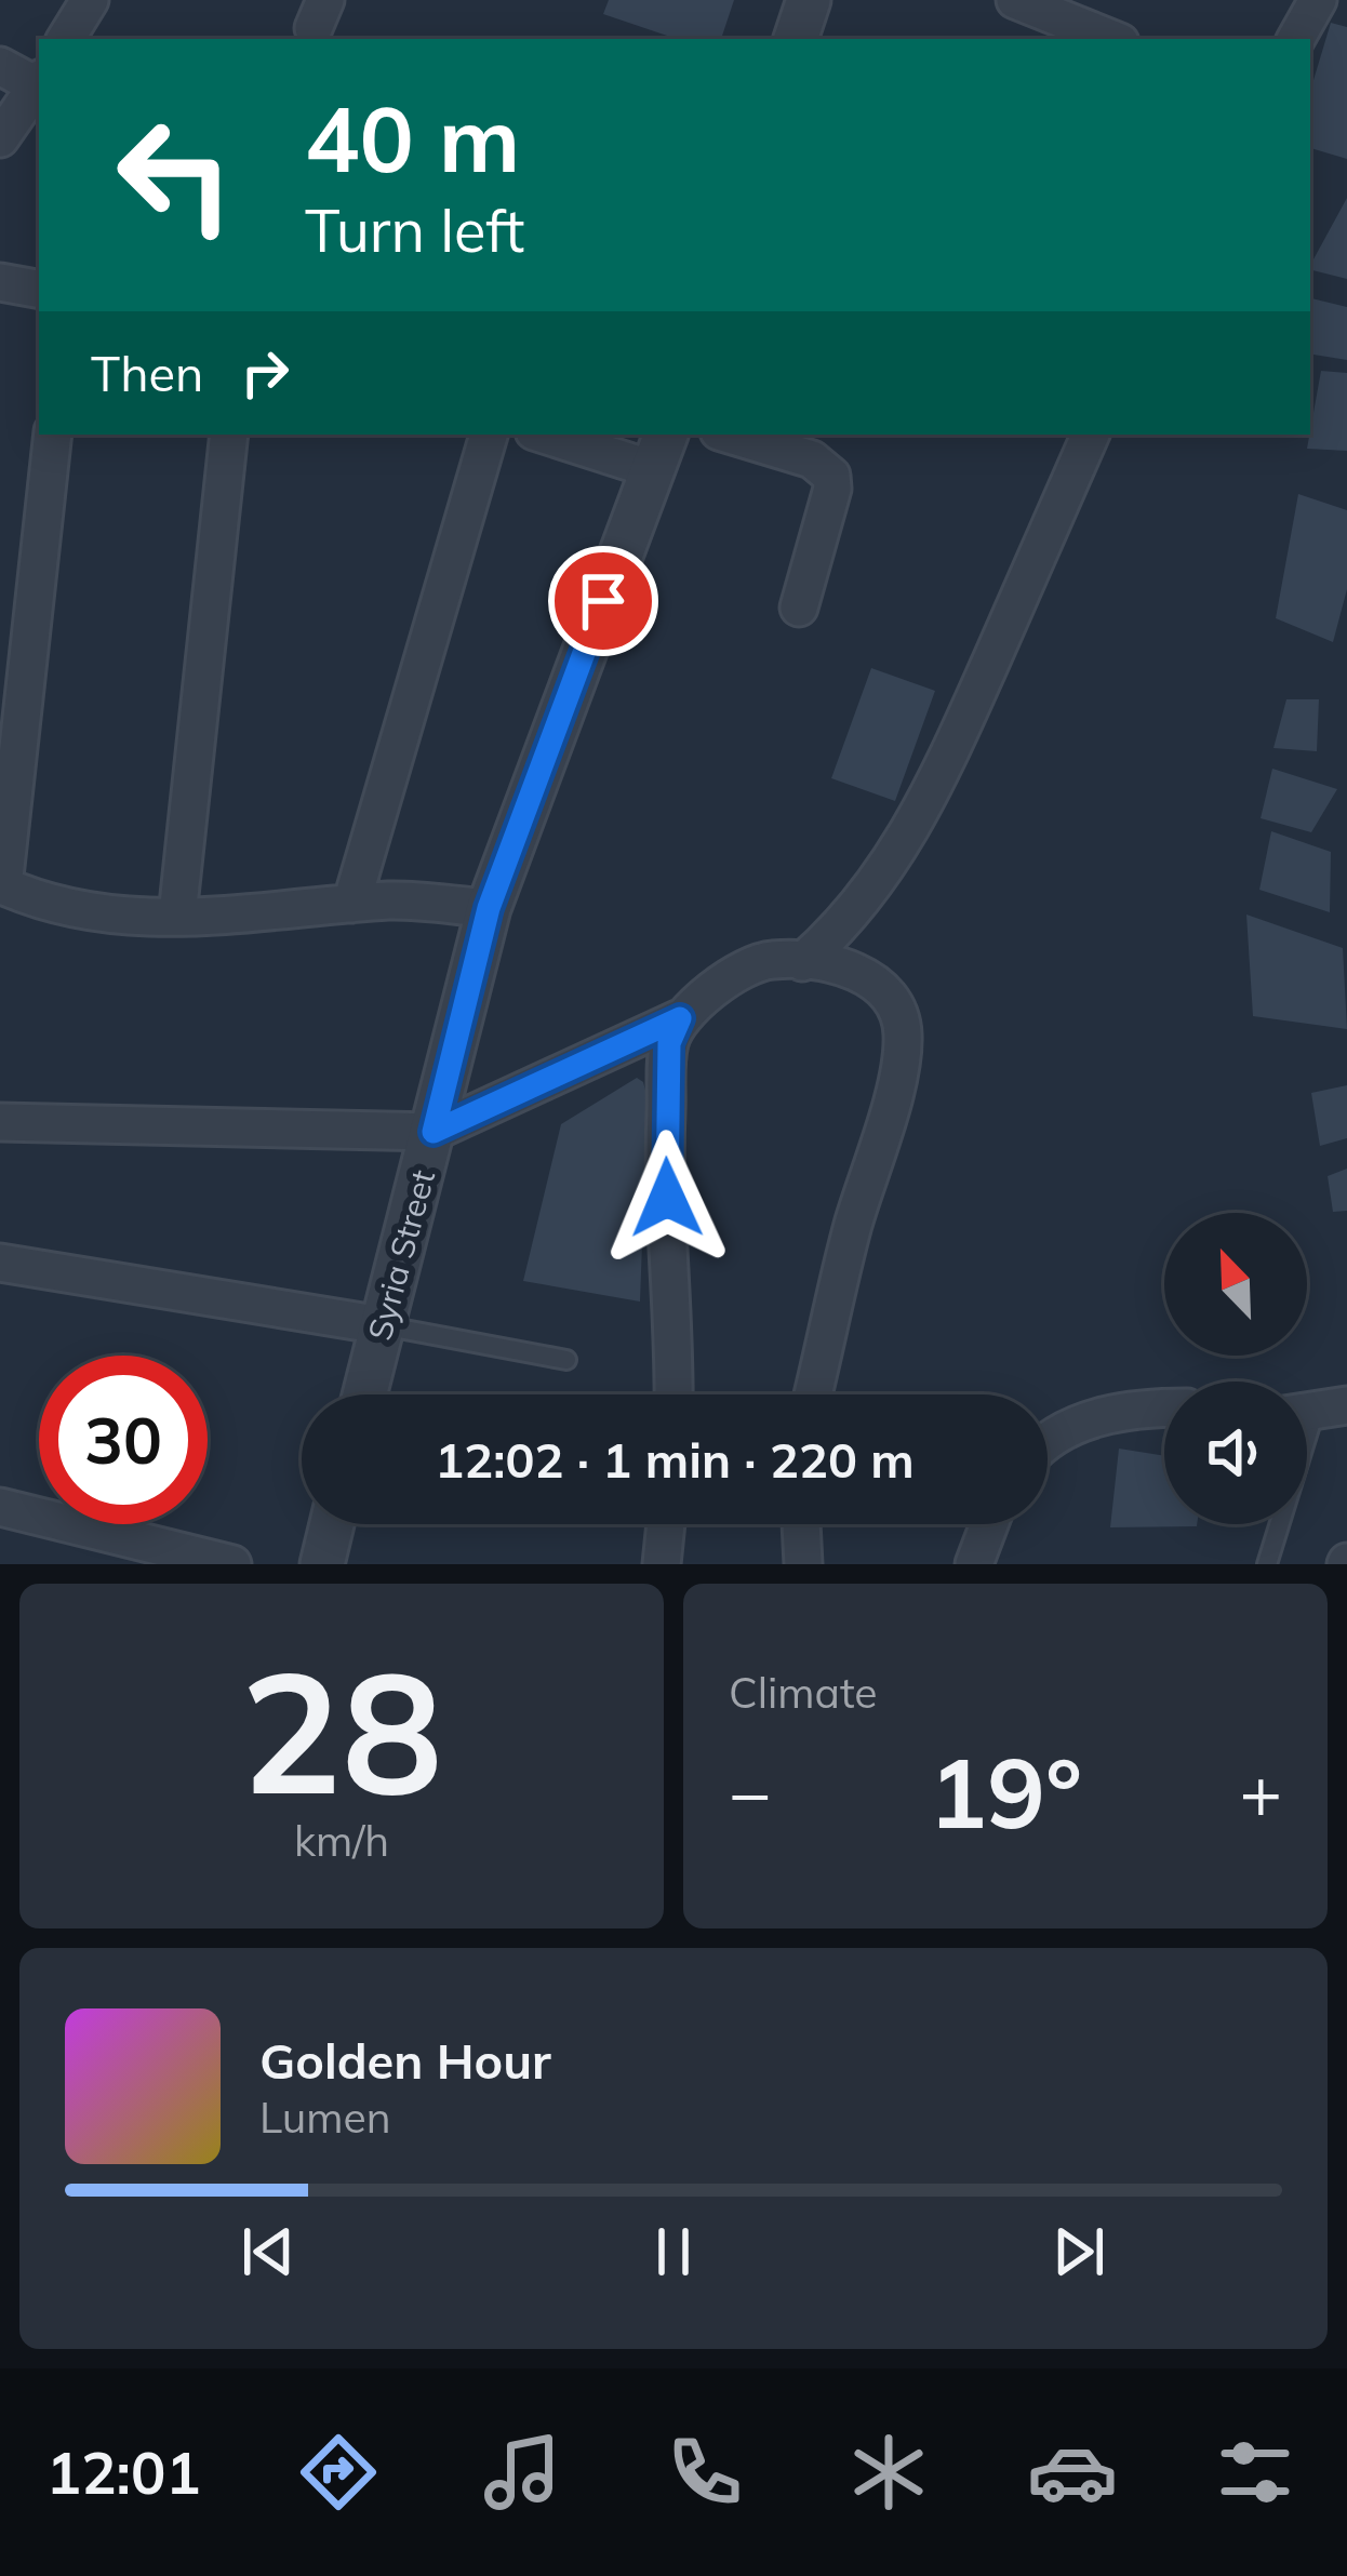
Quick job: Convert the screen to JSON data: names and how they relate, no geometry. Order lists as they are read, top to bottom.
{
  "streets": {
    "street": ["Syria Street"]
  },
  "north": "top left",
  "page": {
    "turn": ["40 m", "Turn left"],
    "then": "Then",
    "limit": "30",
    "trip": "12:02 · 1 min · 220 m",
    "tile": [
      ["28", "km/h"],
      "Climate"
    ],
    "heat": ["−", "19°", "+"],
    "song": ["Golden Hour", "Lumen"],
    "tabs": "12:01"
  }
}
